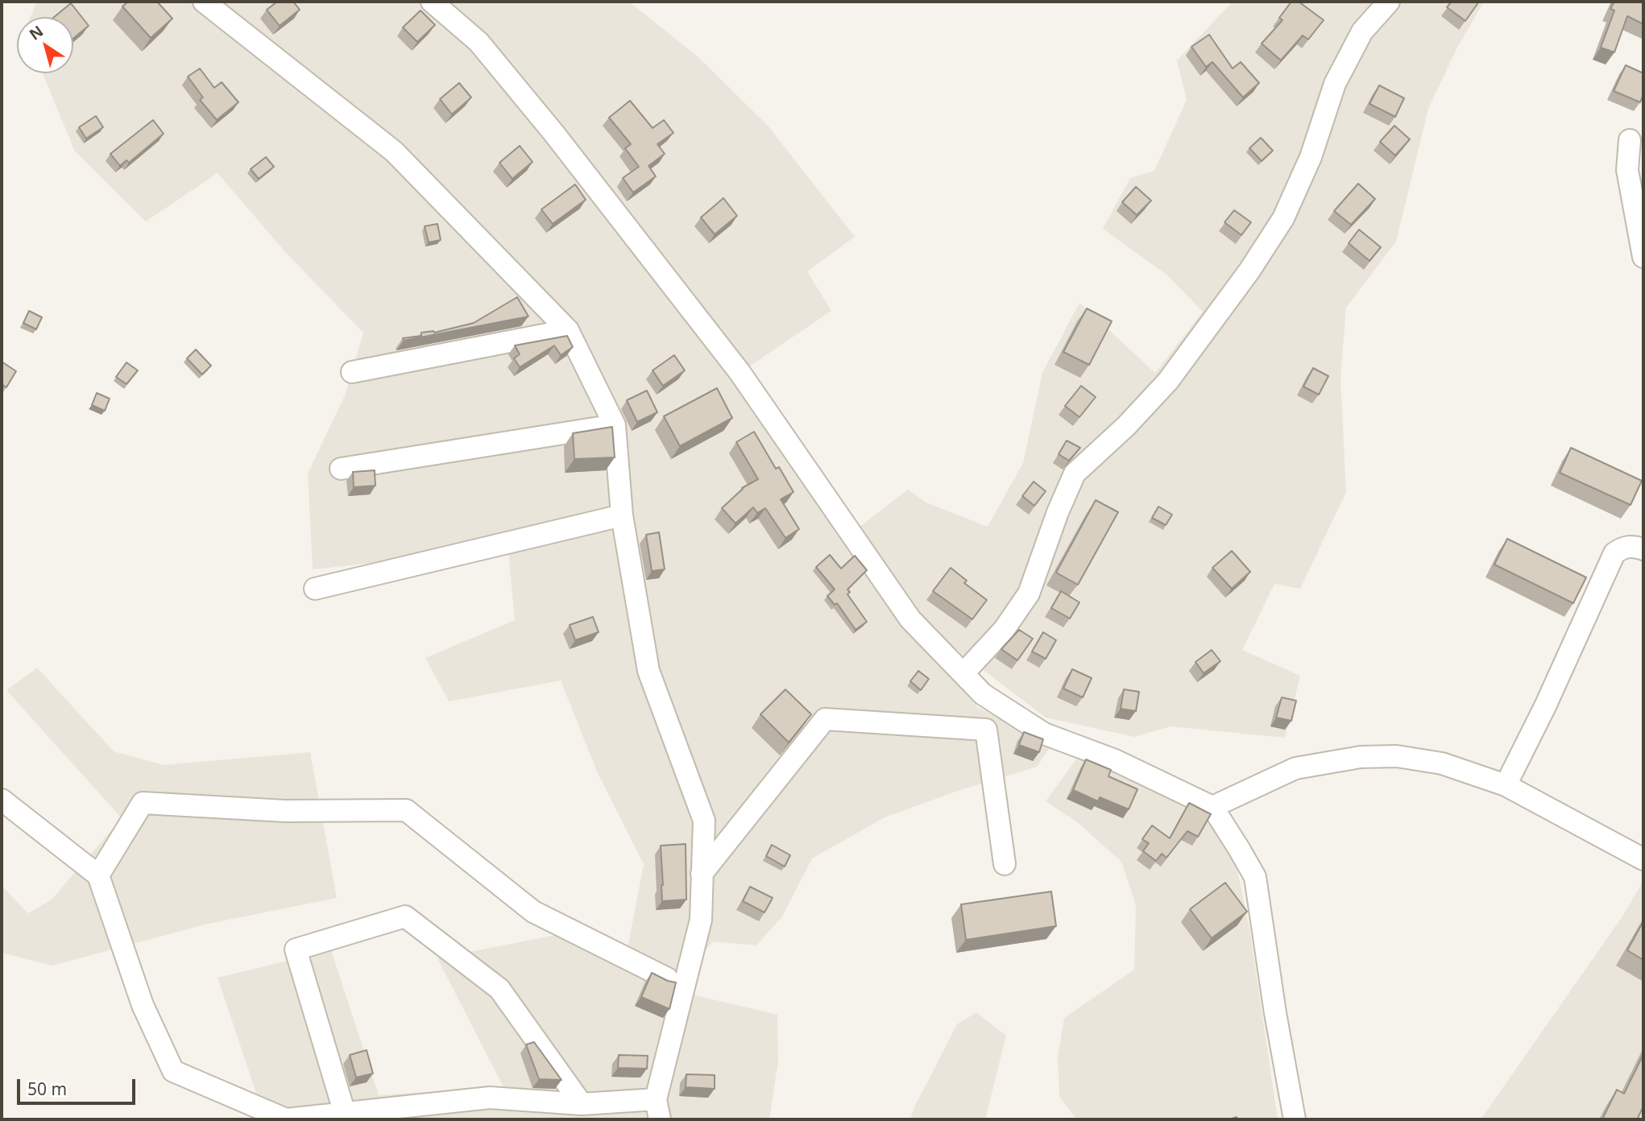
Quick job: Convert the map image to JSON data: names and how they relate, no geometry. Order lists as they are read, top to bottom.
{
  "scale_bar": "50 m",
  "north": "top left"
}
